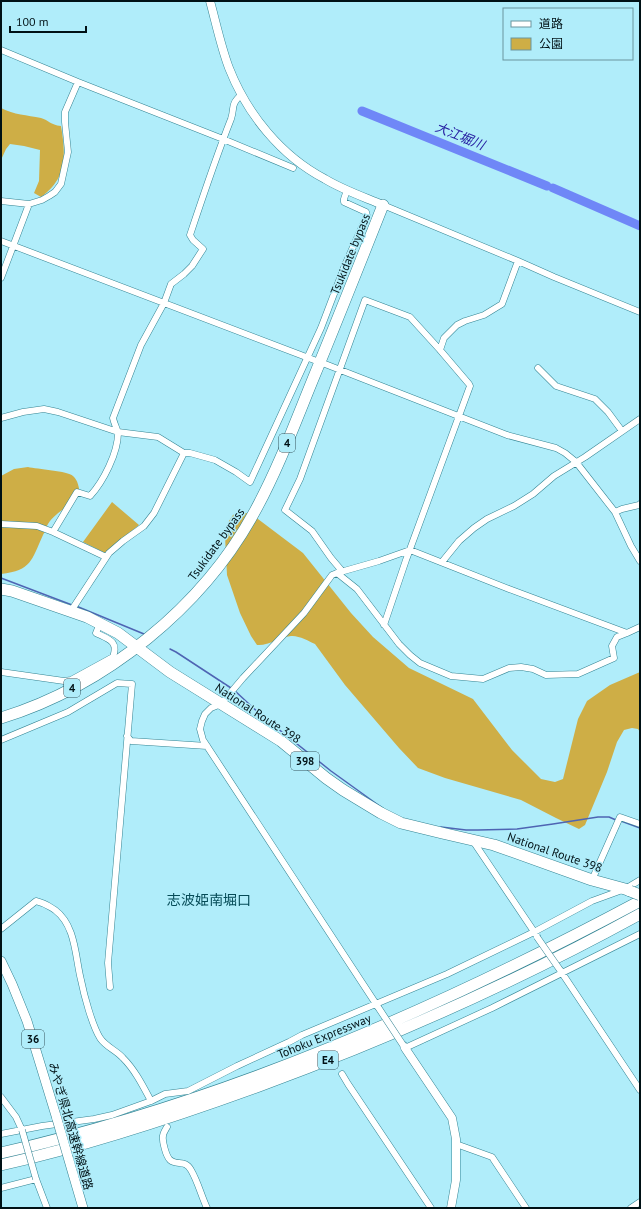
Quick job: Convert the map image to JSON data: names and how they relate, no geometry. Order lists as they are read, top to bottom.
{
  "streets": {
    "highway": [
      "Tsukidate bypass",
      "4",
      "National Route 398",
      "398",
      "Tohoku Expressway",
      "E4"
    ],
    "main road": ["36", "みやぎ県北高速幹線道路"]
  },
  "crossings": [
    ["Tsukidate bypass", "National Route 398"]
  ],
  "districts": ["志波姫南堀口"],
  "water": ["大江堀川"],
  "legend": ["道路", "公園"],
  "scale_bar": "100 m"
}
